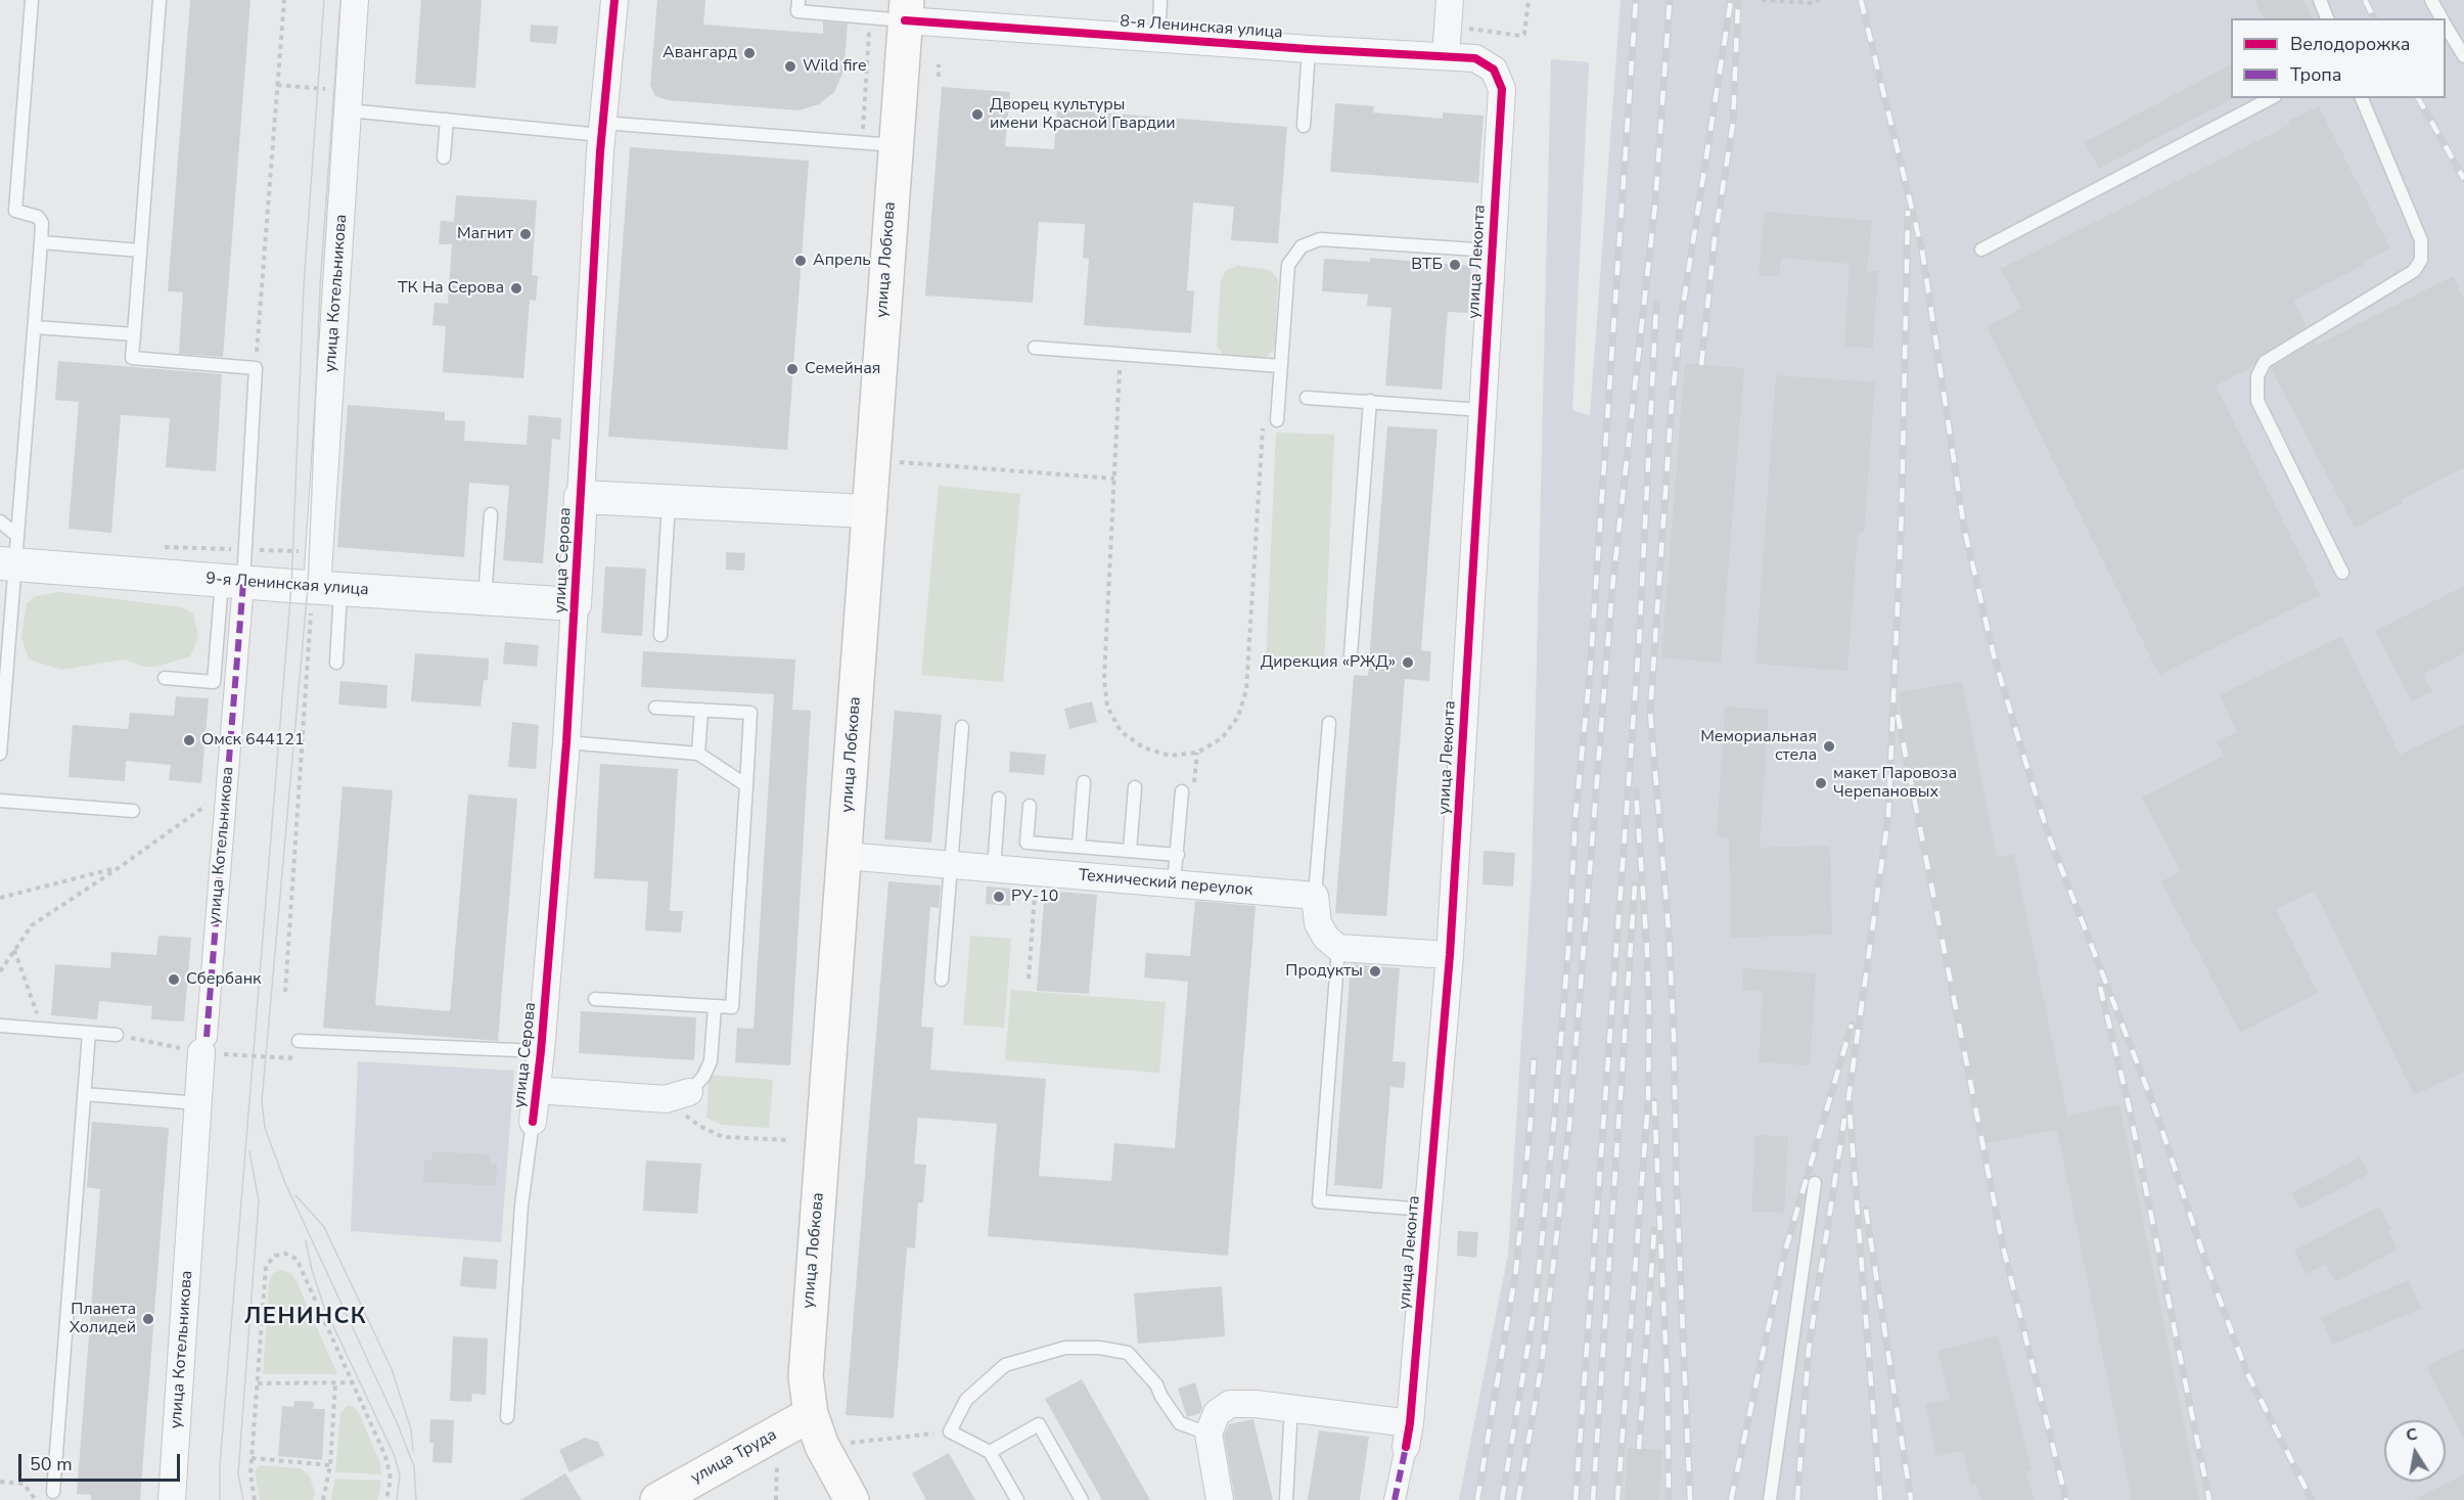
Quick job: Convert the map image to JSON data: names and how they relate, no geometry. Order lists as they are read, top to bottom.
{
  "streets": {
    "main road": ["улица Лобкова", "улица Труда"],
    "street": [
      "8-я Ленинская улица",
      "улица Леконта",
      "улица Котельникова",
      "улица Серова",
      "9-я Ленинская улица",
      "Технический переулок"
    ]
  },
  "crossings": [
    ["8-я Ленинская улица", "улица Лобкова"],
    ["8-я Ленинская улица", "улица Леконта"],
    ["улица Лобкова", "Технический переулок"],
    ["улица Лобкова", "улица Труда"],
    ["улица Котельникова", "9-я Ленинская улица"],
    ["улица Серова", "9-я Ленинская улица"]
  ],
  "districts": ["ЛЕНИНСК"],
  "places": [
    "Авангард",
    "Wild fire",
    "Дворец культуры имени Красной Гвардии",
    "Магнит",
    "Апрель",
    "ВТБ",
    "ТК На Серова",
    "Семейная",
    "Дирекция «РЖД»",
    "Омск 644121",
    "Мемориальная стела",
    "макет Паровоза Черепановых",
    "РУ-10",
    "Продукты",
    "Сбербанк",
    "Планета Холидей"
  ],
  "legend": ["Велодорожка", "Тропа"],
  "scale_bar": "50 m",
  "north": "top"
}
